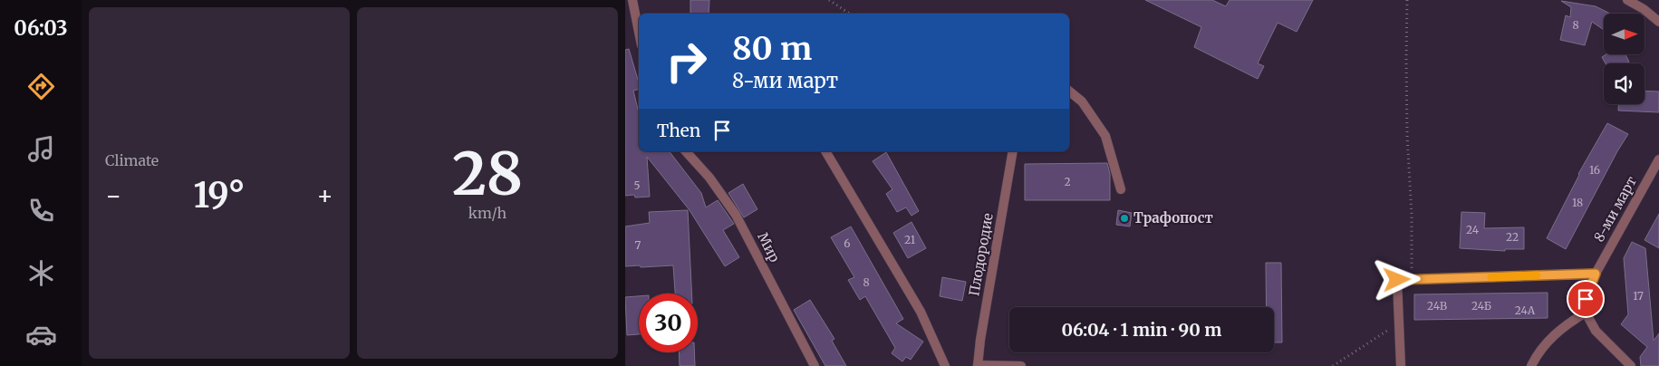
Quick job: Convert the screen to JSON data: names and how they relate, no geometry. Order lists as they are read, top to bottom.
{
  "streets": {
    "street": ["8-ми март", "Мир", "Плодородие"]
  },
  "places": ["Трафопост"],
  "house_numbers": [
    "8",
    "16",
    "2",
    "5",
    "18",
    "24",
    "22",
    "21",
    "6",
    "7",
    "8",
    "17",
    "24В",
    "24Б",
    "24А"
  ],
  "north": "right",
  "page": {
    "tabs": "06:03",
    "tile": [
      "Climate",
      ["28", "km/h"]
    ],
    "turn": ["80 m", "8-ми март"],
    "then": "Then",
    "heat": ["−", "19°", "+"],
    "limit": "30",
    "trip": "06:04 · 1 min · 90 m"
  }
}
